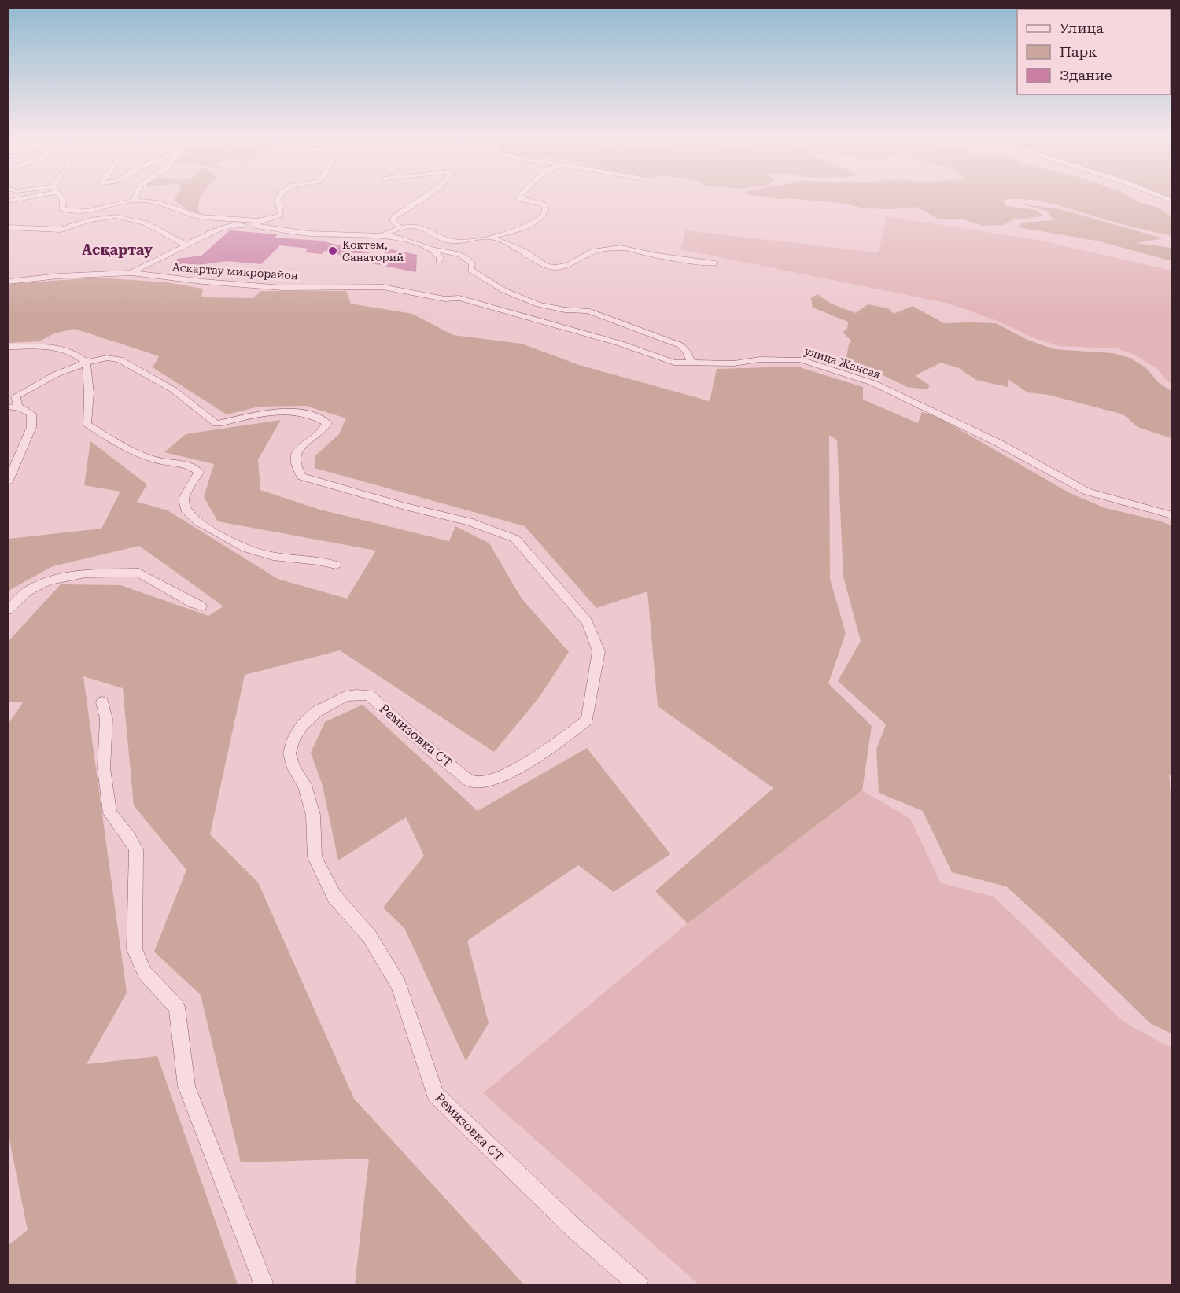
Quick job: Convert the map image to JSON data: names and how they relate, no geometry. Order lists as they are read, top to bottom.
{
  "streets": {
    "street": ["Аскартау микрорайон", "улица Жансая", "Ремизовка СТ"]
  },
  "crossings": [
    ["Аскартау микрорайон", "улица Жансая"]
  ],
  "districts": ["Асқартау"],
  "places": ["Коктем, Санаторий"],
  "legend": ["Улица", "Парк", "Здание"]
}
